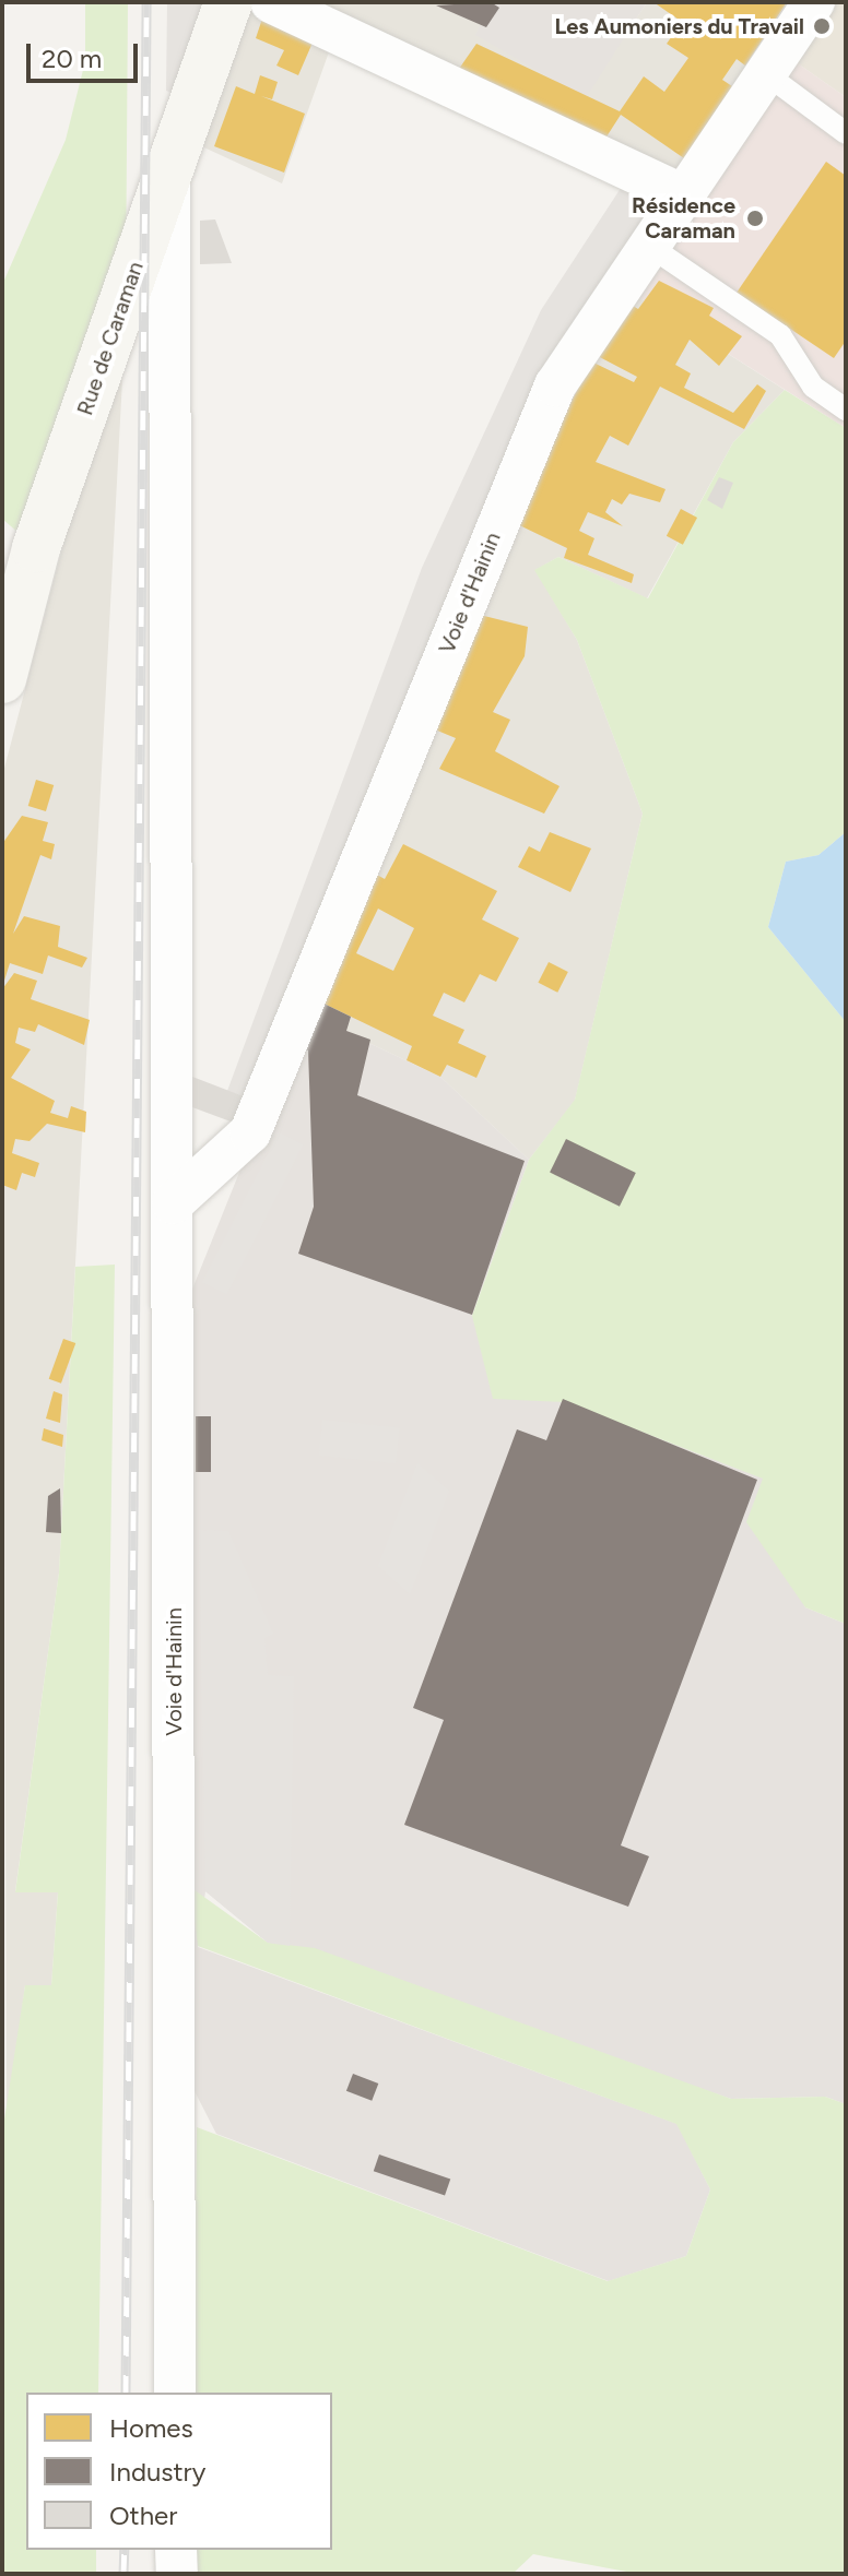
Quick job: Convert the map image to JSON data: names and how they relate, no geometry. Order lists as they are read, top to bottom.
{
  "streets": {
    "street": ["Rue de Caraman", "Voie d'Hainin"]
  },
  "crossings": [
    ["Rue de Caraman", "Voie d'Hainin"]
  ],
  "places": ["Les Aumoniers du Travail", "Résidence Caraman"],
  "legend": ["Homes", "Industry", "Other"],
  "scale_bar": "20 m"
}
